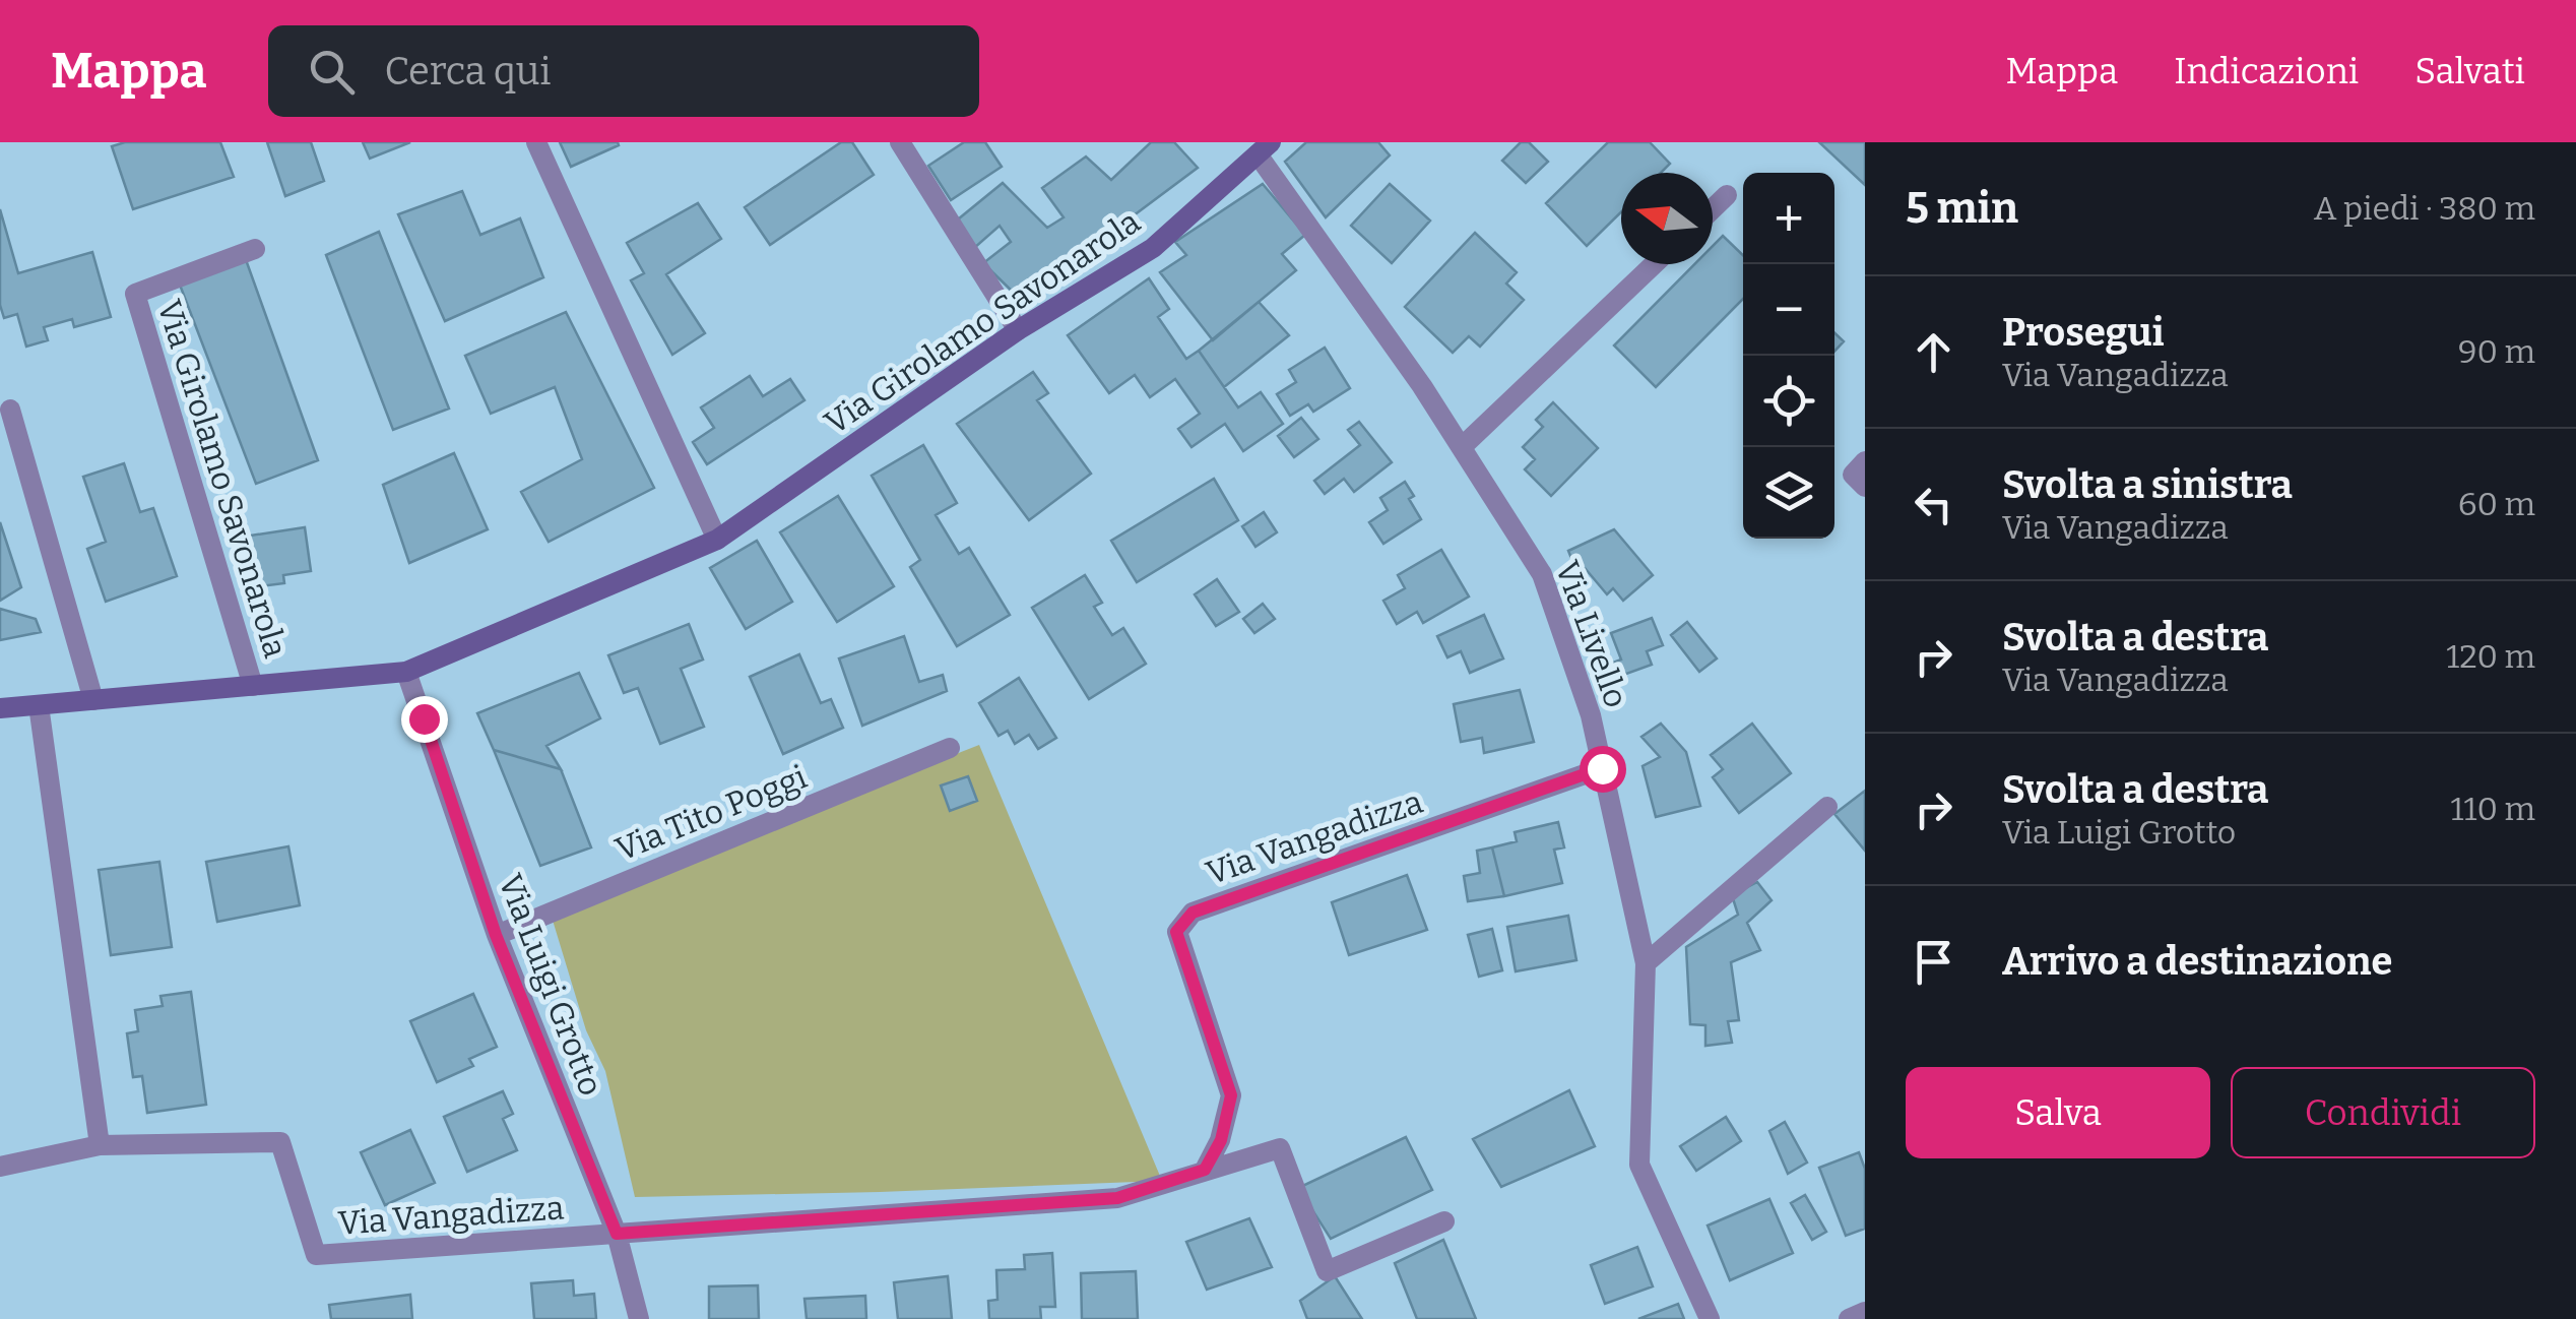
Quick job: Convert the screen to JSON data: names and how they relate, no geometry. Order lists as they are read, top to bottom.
{
  "streets": {
    "street": [
      "Via Girolamo Savonarola",
      "Via Livello",
      "Via Tito Poggi",
      "Via Vangadizza",
      "Via Luigi Grotto"
    ]
  },
  "crossings": [
    ["Via Girolamo Savonarola", "Via Livello"],
    ["Via Girolamo Savonarola", "Via Luigi Grotto"],
    ["Via Livello", "Via Vangadizza"],
    ["Via Tito Poggi", "Via Luigi Grotto"],
    ["Via Vangadizza", "Via Luigi Grotto"]
  ],
  "north": "left",
  "page": {
    "header": "Mappa",
    "search": "Cerca qui",
    "nav": ["Mappa", "Indicazioni", "Salvati"],
    "heading": ["5 min", "A piedi · 380 m"],
    "map_buttons": ["+", "−"],
    "list": [
      ["Prosegui", "Via Vangadizza", "90 m"],
      ["Svolta a sinistra", "Via Vangadizza", "60 m"],
      ["Svolta a destra", "Via Vangadizza", "120 m"],
      ["Svolta a destra", "Via Luigi Grotto", "110 m"],
      "Arrivo a destinazione"
    ],
    "buttons": ["Salva", "Condividi"]
  }
}
